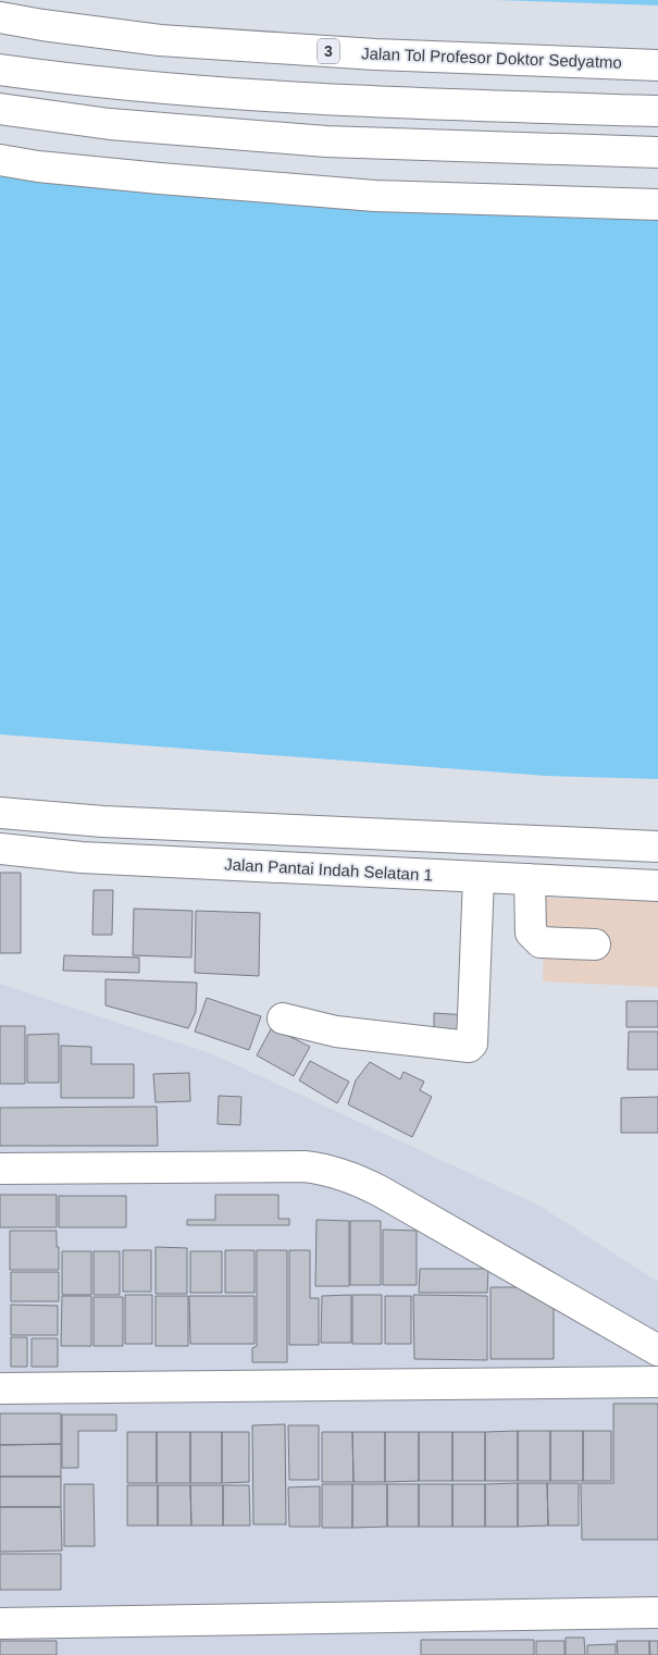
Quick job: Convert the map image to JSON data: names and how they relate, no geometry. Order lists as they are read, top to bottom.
{
  "streets": {
    "main road": ["3", "Jalan Tol Profesor Doktor Sedyatmo", "Jalan Pantai Indah Selatan 1"]
  }
}
